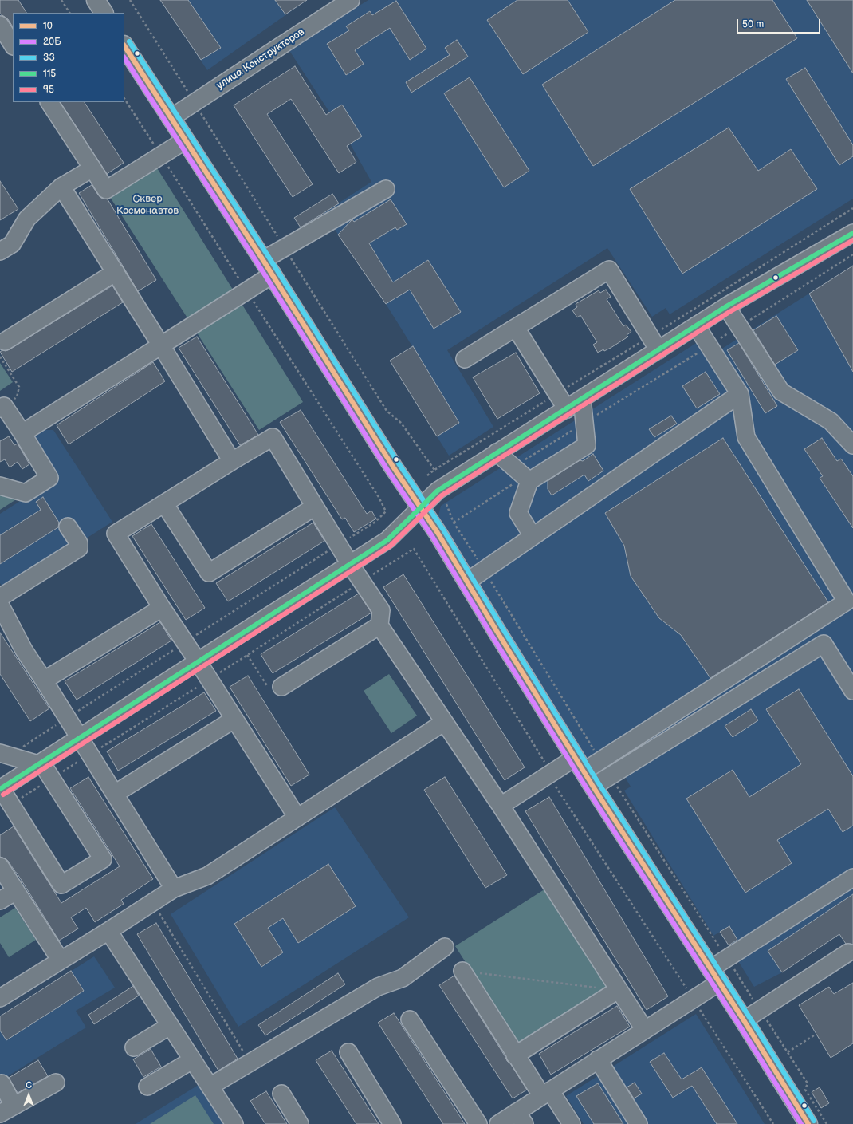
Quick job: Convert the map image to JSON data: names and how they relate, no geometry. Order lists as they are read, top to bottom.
{
  "streets": {
    "street": ["улица Конструкторов"]
  },
  "parks": ["Сквер Космонавтов"],
  "lines": [
    "transit line 33",
    "transit line 10",
    "transit line 20Б",
    "transit line 115",
    "transit line 95"
  ],
  "legend": [
    "10",
    "20Б",
    "33",
    "115",
    "95"
  ],
  "scale_bar": "50 m",
  "north": "top"
}
